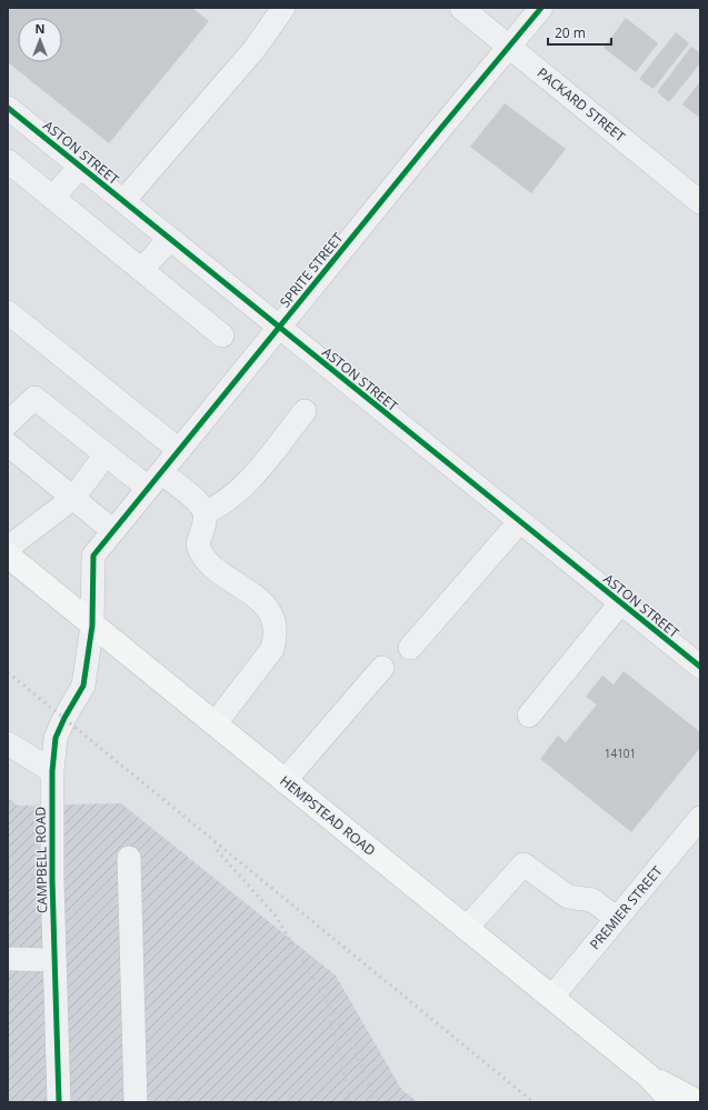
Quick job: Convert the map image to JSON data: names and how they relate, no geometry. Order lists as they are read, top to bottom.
{
  "streets": {
    "main road": ["HEMPSTEAD ROAD"],
    "street": [
      "PACKARD STREET",
      "ASTON STREET",
      "SPRITE STREET",
      "CAMPBELL ROAD",
      "PREMIER STREET"
    ]
  },
  "crossings": [
    ["PACKARD STREET", "SPRITE STREET"],
    ["ASTON STREET", "SPRITE STREET"],
    ["SPRITE STREET", "HEMPSTEAD ROAD"],
    ["SPRITE STREET", "CAMPBELL ROAD"],
    ["HEMPSTEAD ROAD", "CAMPBELL ROAD"],
    ["HEMPSTEAD ROAD", "PREMIER STREET"]
  ],
  "house_numbers": ["14101"],
  "scale_bar": "20 m",
  "north": "top"
}
